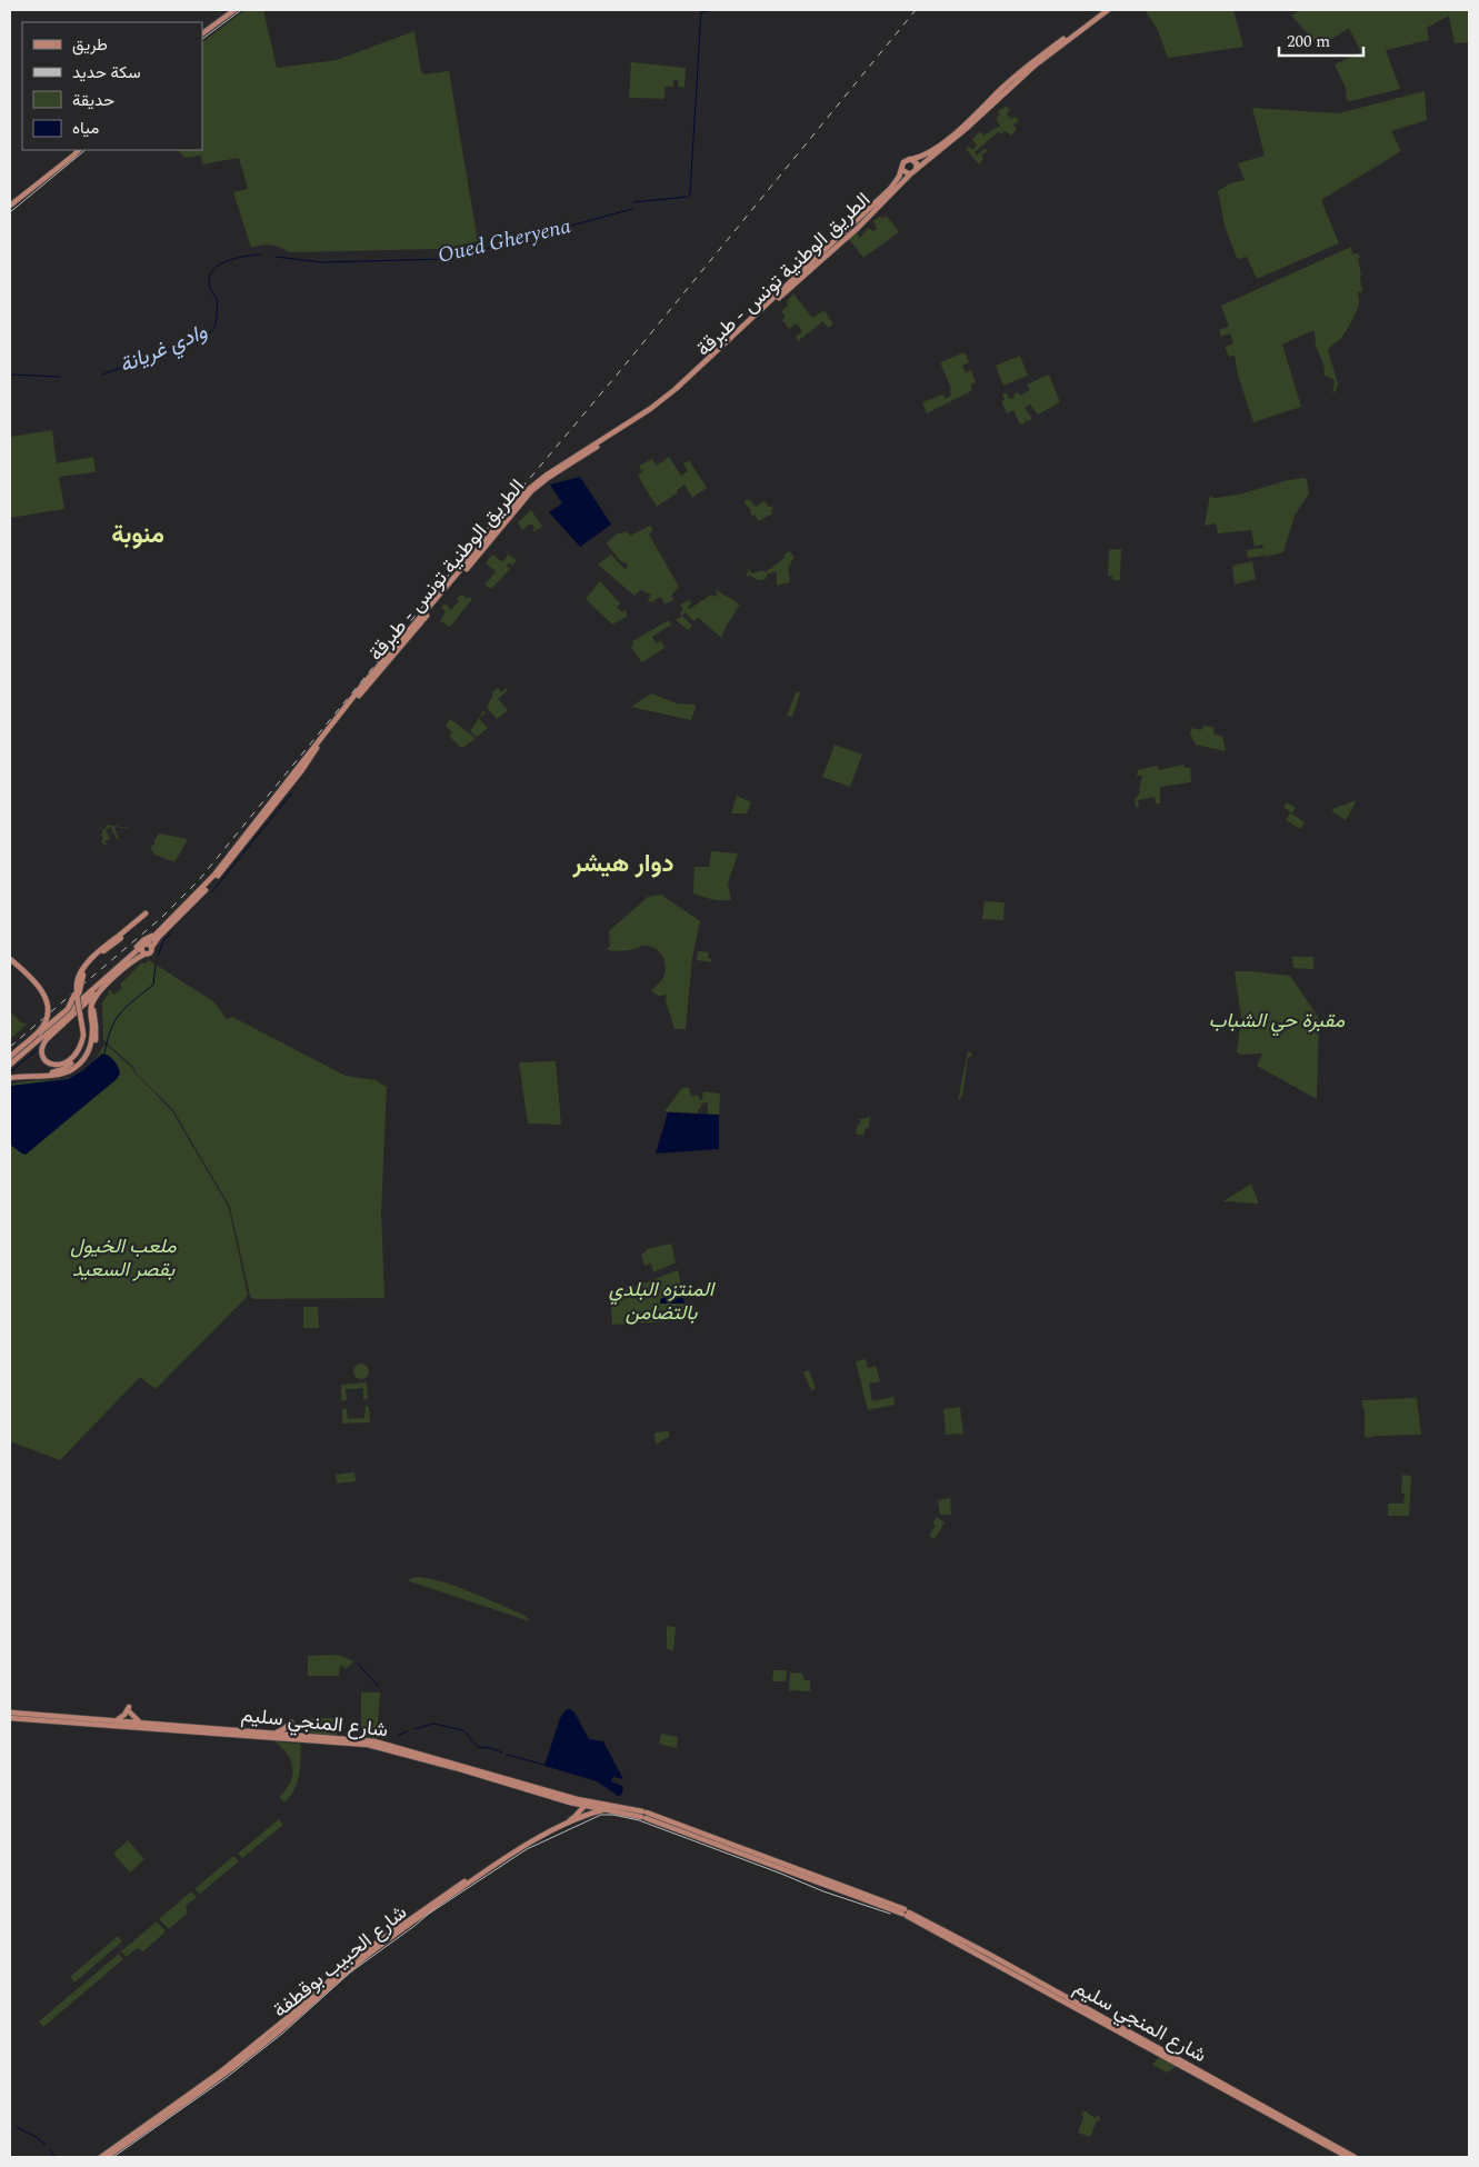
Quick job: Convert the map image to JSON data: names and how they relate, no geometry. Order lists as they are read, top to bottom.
{
  "streets": {
    "main road": ["الطريق الوطنية تونس - طبرقة", "شارع المنجي سليم", "شارع الحبيب بوقطفة"]
  },
  "crossings": [
    ["شارع المنجي سليم", "شارع الحبيب بوقطفة"]
  ],
  "districts": ["منوبة", "دوار هيشر"],
  "water": ["Oued Gheryena", "وادي غريانة"],
  "parks": ["مقبرة حي الشباب", "ملعب الخيول بقصر السعيد", "المنتزه البلدي بالتضامن"],
  "legend": [
    "طريق",
    "سكة حديد",
    "حديقة",
    "مياه"
  ],
  "scale_bar": "200 m"
}
